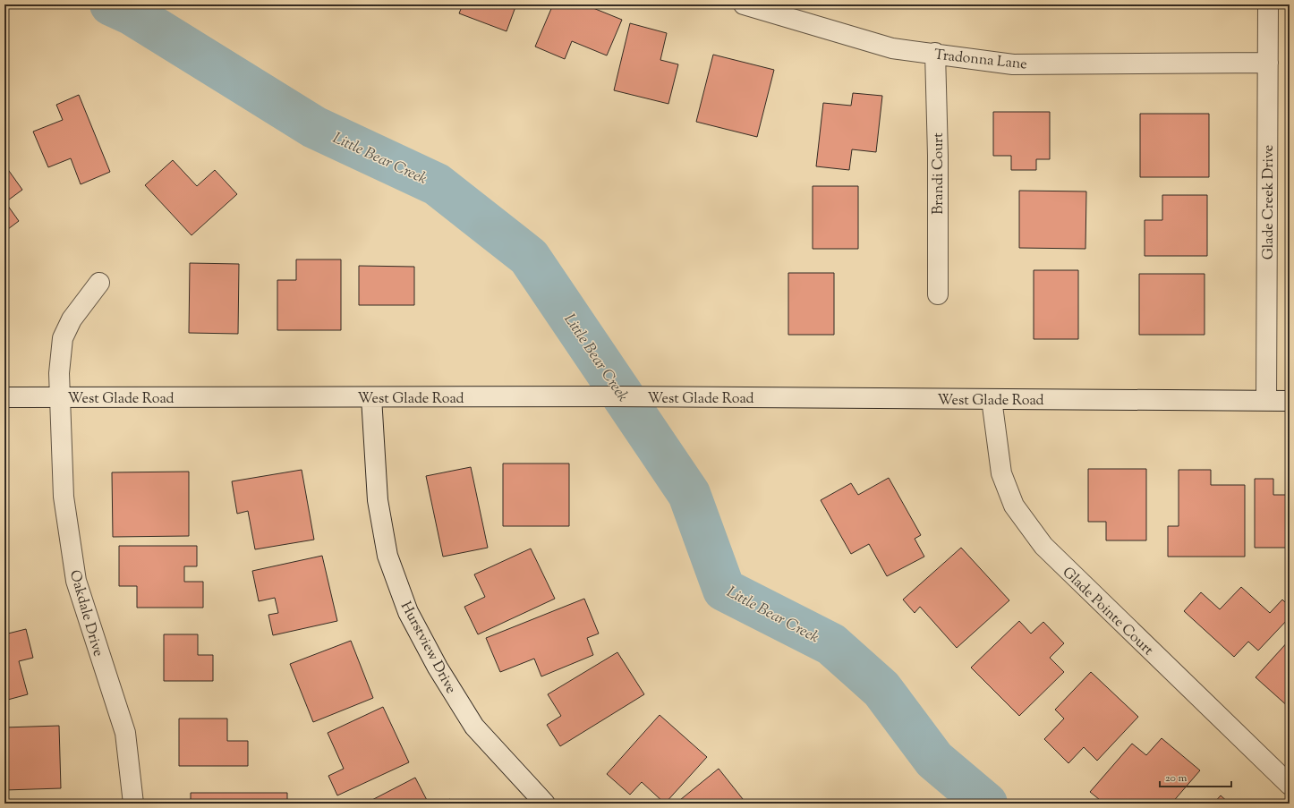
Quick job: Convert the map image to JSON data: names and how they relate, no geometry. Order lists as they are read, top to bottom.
{
  "streets": {
    "street": [
      "Tradonna Lane",
      "Brandi Court",
      "Glade Creek Drive",
      "West Glade Road",
      "Glade Pointe Court",
      "Oakdale Drive",
      "Hurstview Drive"
    ]
  },
  "crossings": [
    ["Tradonna Lane", "Brandi Court"],
    ["Tradonna Lane", "Glade Creek Drive"],
    ["Glade Creek Drive", "West Glade Road"],
    ["West Glade Road", "Glade Pointe Court"],
    ["West Glade Road", "Oakdale Drive"],
    ["West Glade Road", "Hurstview Drive"]
  ],
  "water": ["Little Bear Creek"],
  "scale_bar": "20 m"
}
